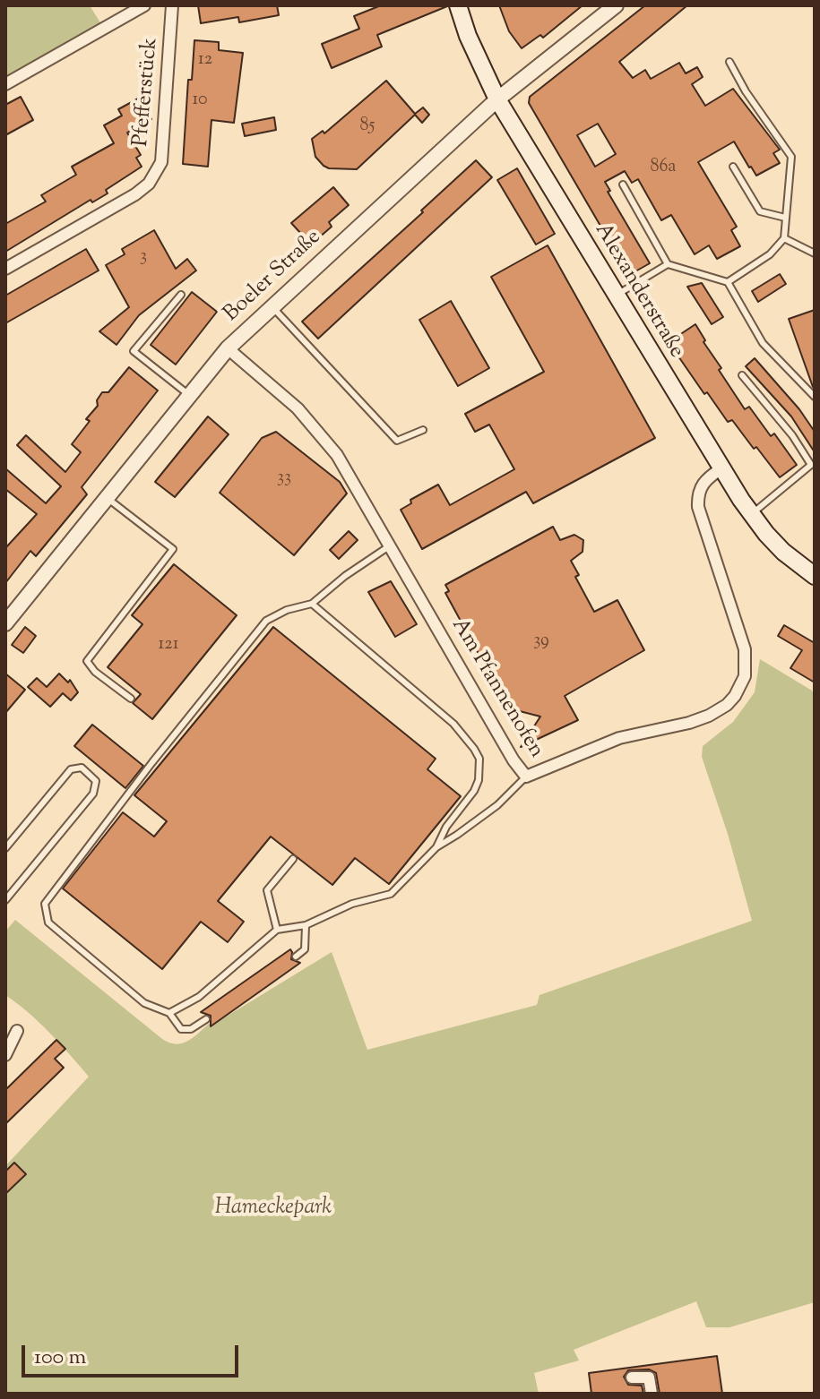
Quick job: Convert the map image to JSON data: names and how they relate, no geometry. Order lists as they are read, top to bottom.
{
  "streets": {
    "main road": ["Alexanderstraße"],
    "street": ["Pfefferstück", "Boeler Straße", "Am Pfannenofen"]
  },
  "crossings": [
    ["Boeler Straße", "Alexanderstraße"],
    ["Boeler Straße", "Am Pfannenofen"],
    ["Alexanderstraße", "Am Pfannenofen"]
  ],
  "parks": ["Hameckepark"],
  "house_numbers": [
    "12",
    "10",
    "85",
    "86a",
    "3",
    "33",
    "39",
    "121"
  ],
  "scale_bar": "100 m"
}
